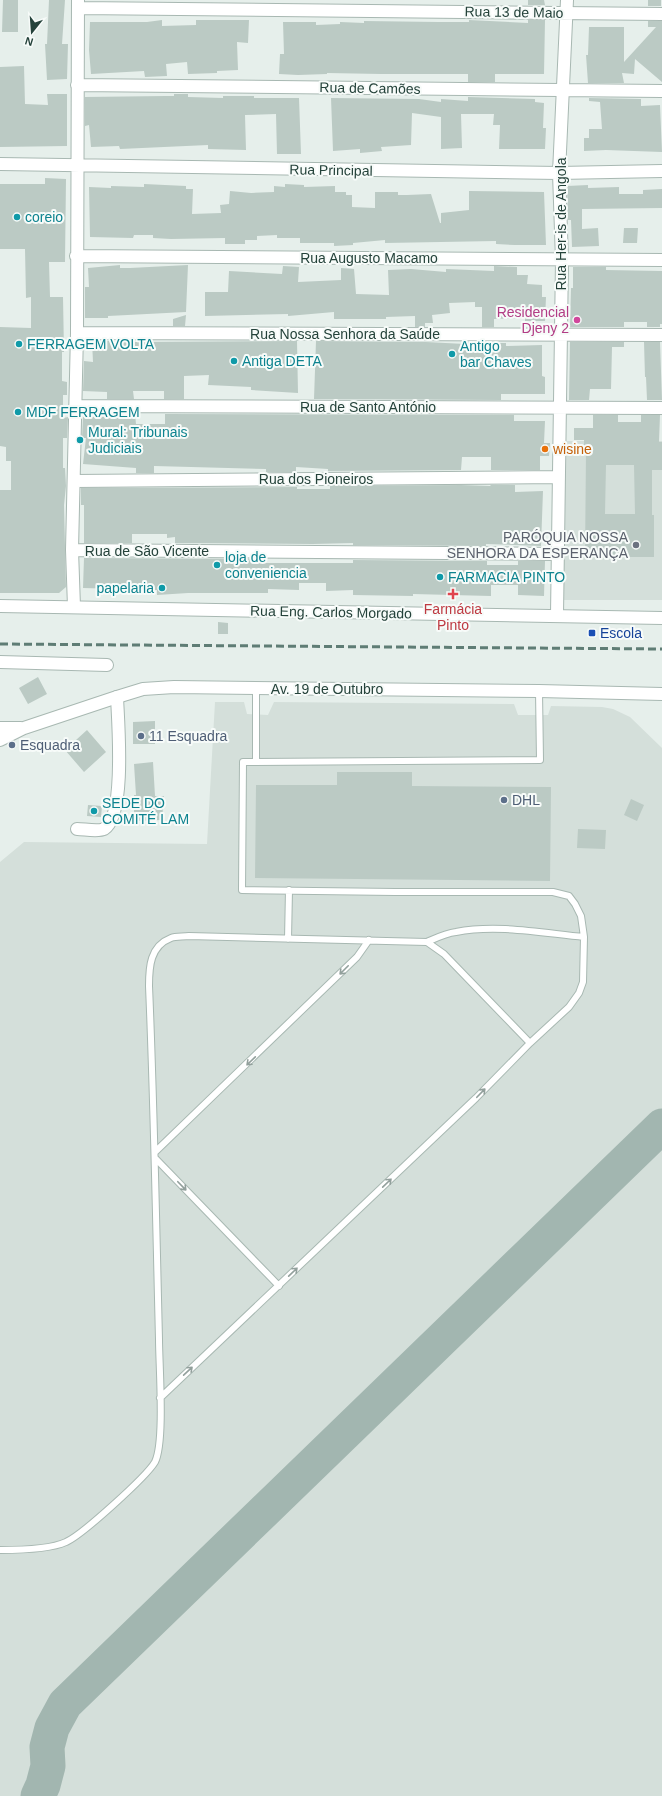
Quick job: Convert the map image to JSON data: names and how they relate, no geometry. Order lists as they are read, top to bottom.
{
  "streets": {
    "street": [
      "Rua 13 de Maio",
      "Rua de Camões",
      "Rua Principal",
      "Rua Her-is de Angola",
      "Rua Augusto Macamo",
      "Rua Nossa Senhora da Saúde",
      "Rua de Santo António",
      "Rua dos Pioneiros",
      "Rua de São Vicente",
      "Rua Eng. Carlos Morgado",
      "Av. 19 de Outubro"
    ]
  },
  "crossings": [
    ["Rua 13 de Maio", "Rua Her-is de Angola"],
    ["Rua de Camões", "Rua Her-is de Angola"],
    ["Rua Principal", "Rua Her-is de Angola"],
    ["Rua Her-is de Angola", "Rua Augusto Macamo"],
    ["Rua Her-is de Angola", "Rua Nossa Senhora da Saúde"],
    ["Rua Her-is de Angola", "Rua de Santo António"],
    ["Rua Her-is de Angola", "Rua dos Pioneiros"],
    ["Rua Her-is de Angola", "Rua de São Vicente"],
    ["Rua Her-is de Angola", "Rua Eng. Carlos Morgado"]
  ],
  "places": {
    "other": [
      "coreio",
      "Residencial Djeny 2",
      "FERRAGEM VOLTA",
      "Antigo bar Chaves",
      "Antiga DETA",
      "MDF FERRAGEM",
      "Mural: Tribunais Judiciais",
      "wisine",
      "PARÓQUIA NOSSA SENHORA DA ESPERANÇA",
      "loja de conveniencia",
      "FARMACIA PINTO",
      "papelaria",
      "11 Esquadra",
      "Esquadra",
      "DHL",
      "SEDE DO COMITÉ LAM"
    ],
    "health": ["Farmácia Pinto"],
    "transit": ["Escola"]
  },
  "north": "bottom"
}
